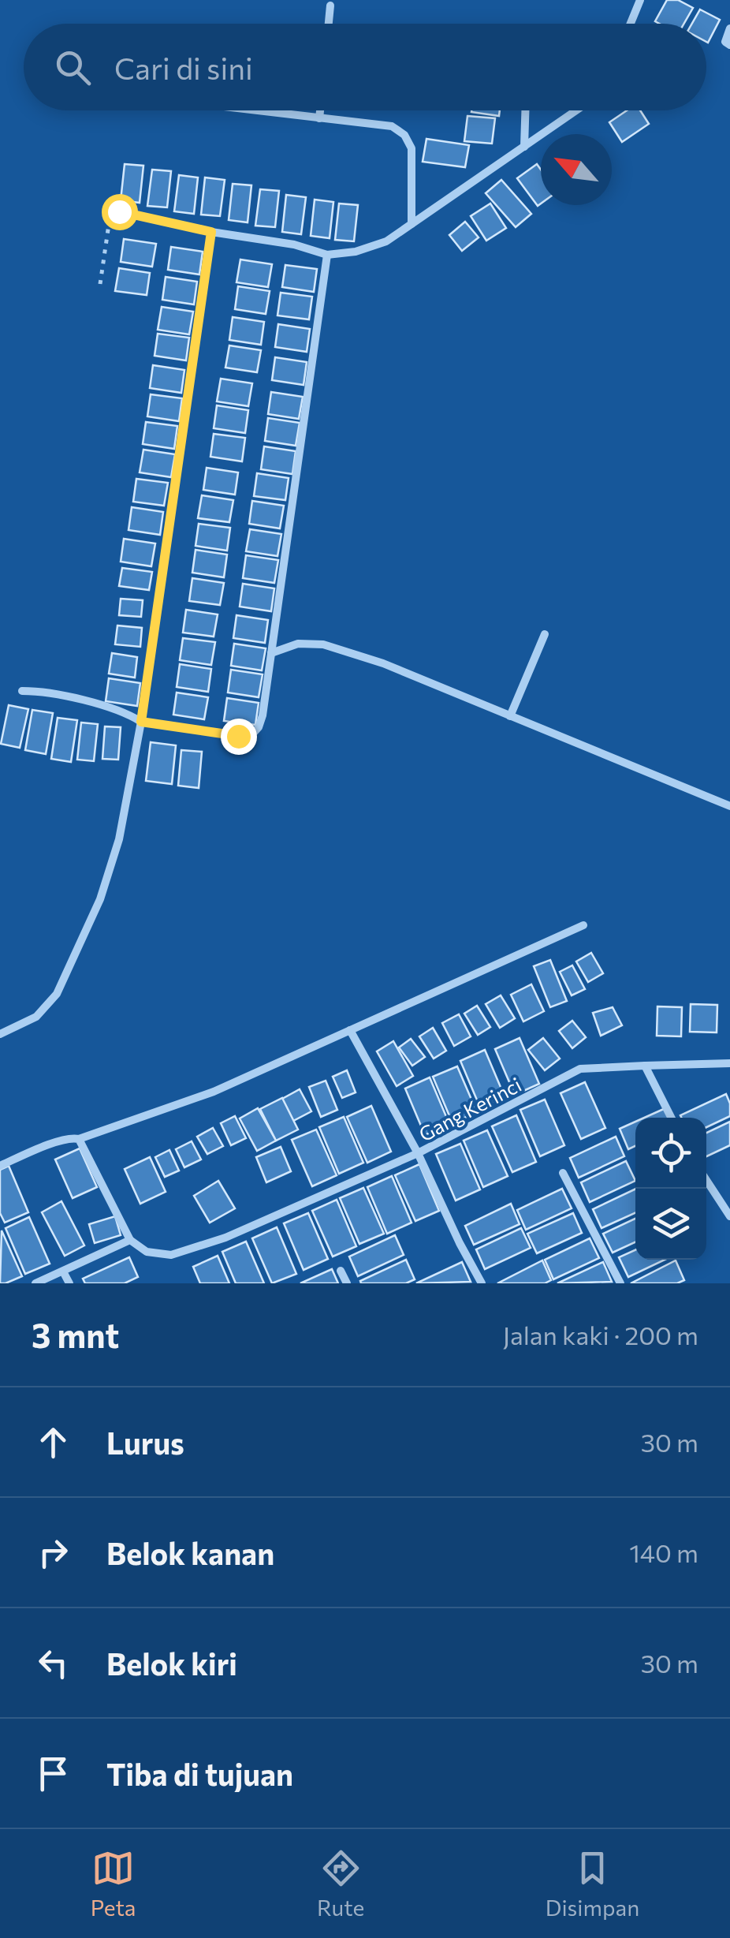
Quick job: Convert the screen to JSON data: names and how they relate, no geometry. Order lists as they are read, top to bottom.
{
  "streets": {
    "street": ["Gang Kerinci"]
  },
  "north": "top left",
  "page": {
    "search": "Cari di sini",
    "heading": ["3 mnt", "Jalan kaki · 200 m"],
    "list": [
      ["Lurus", "30 m"],
      ["Belok kanan", "140 m"],
      ["Belok kiri", "30 m"],
      "Tiba di tujuan"
    ],
    "nav": ["Peta", "Rute", "Disimpan"]
  }
}
